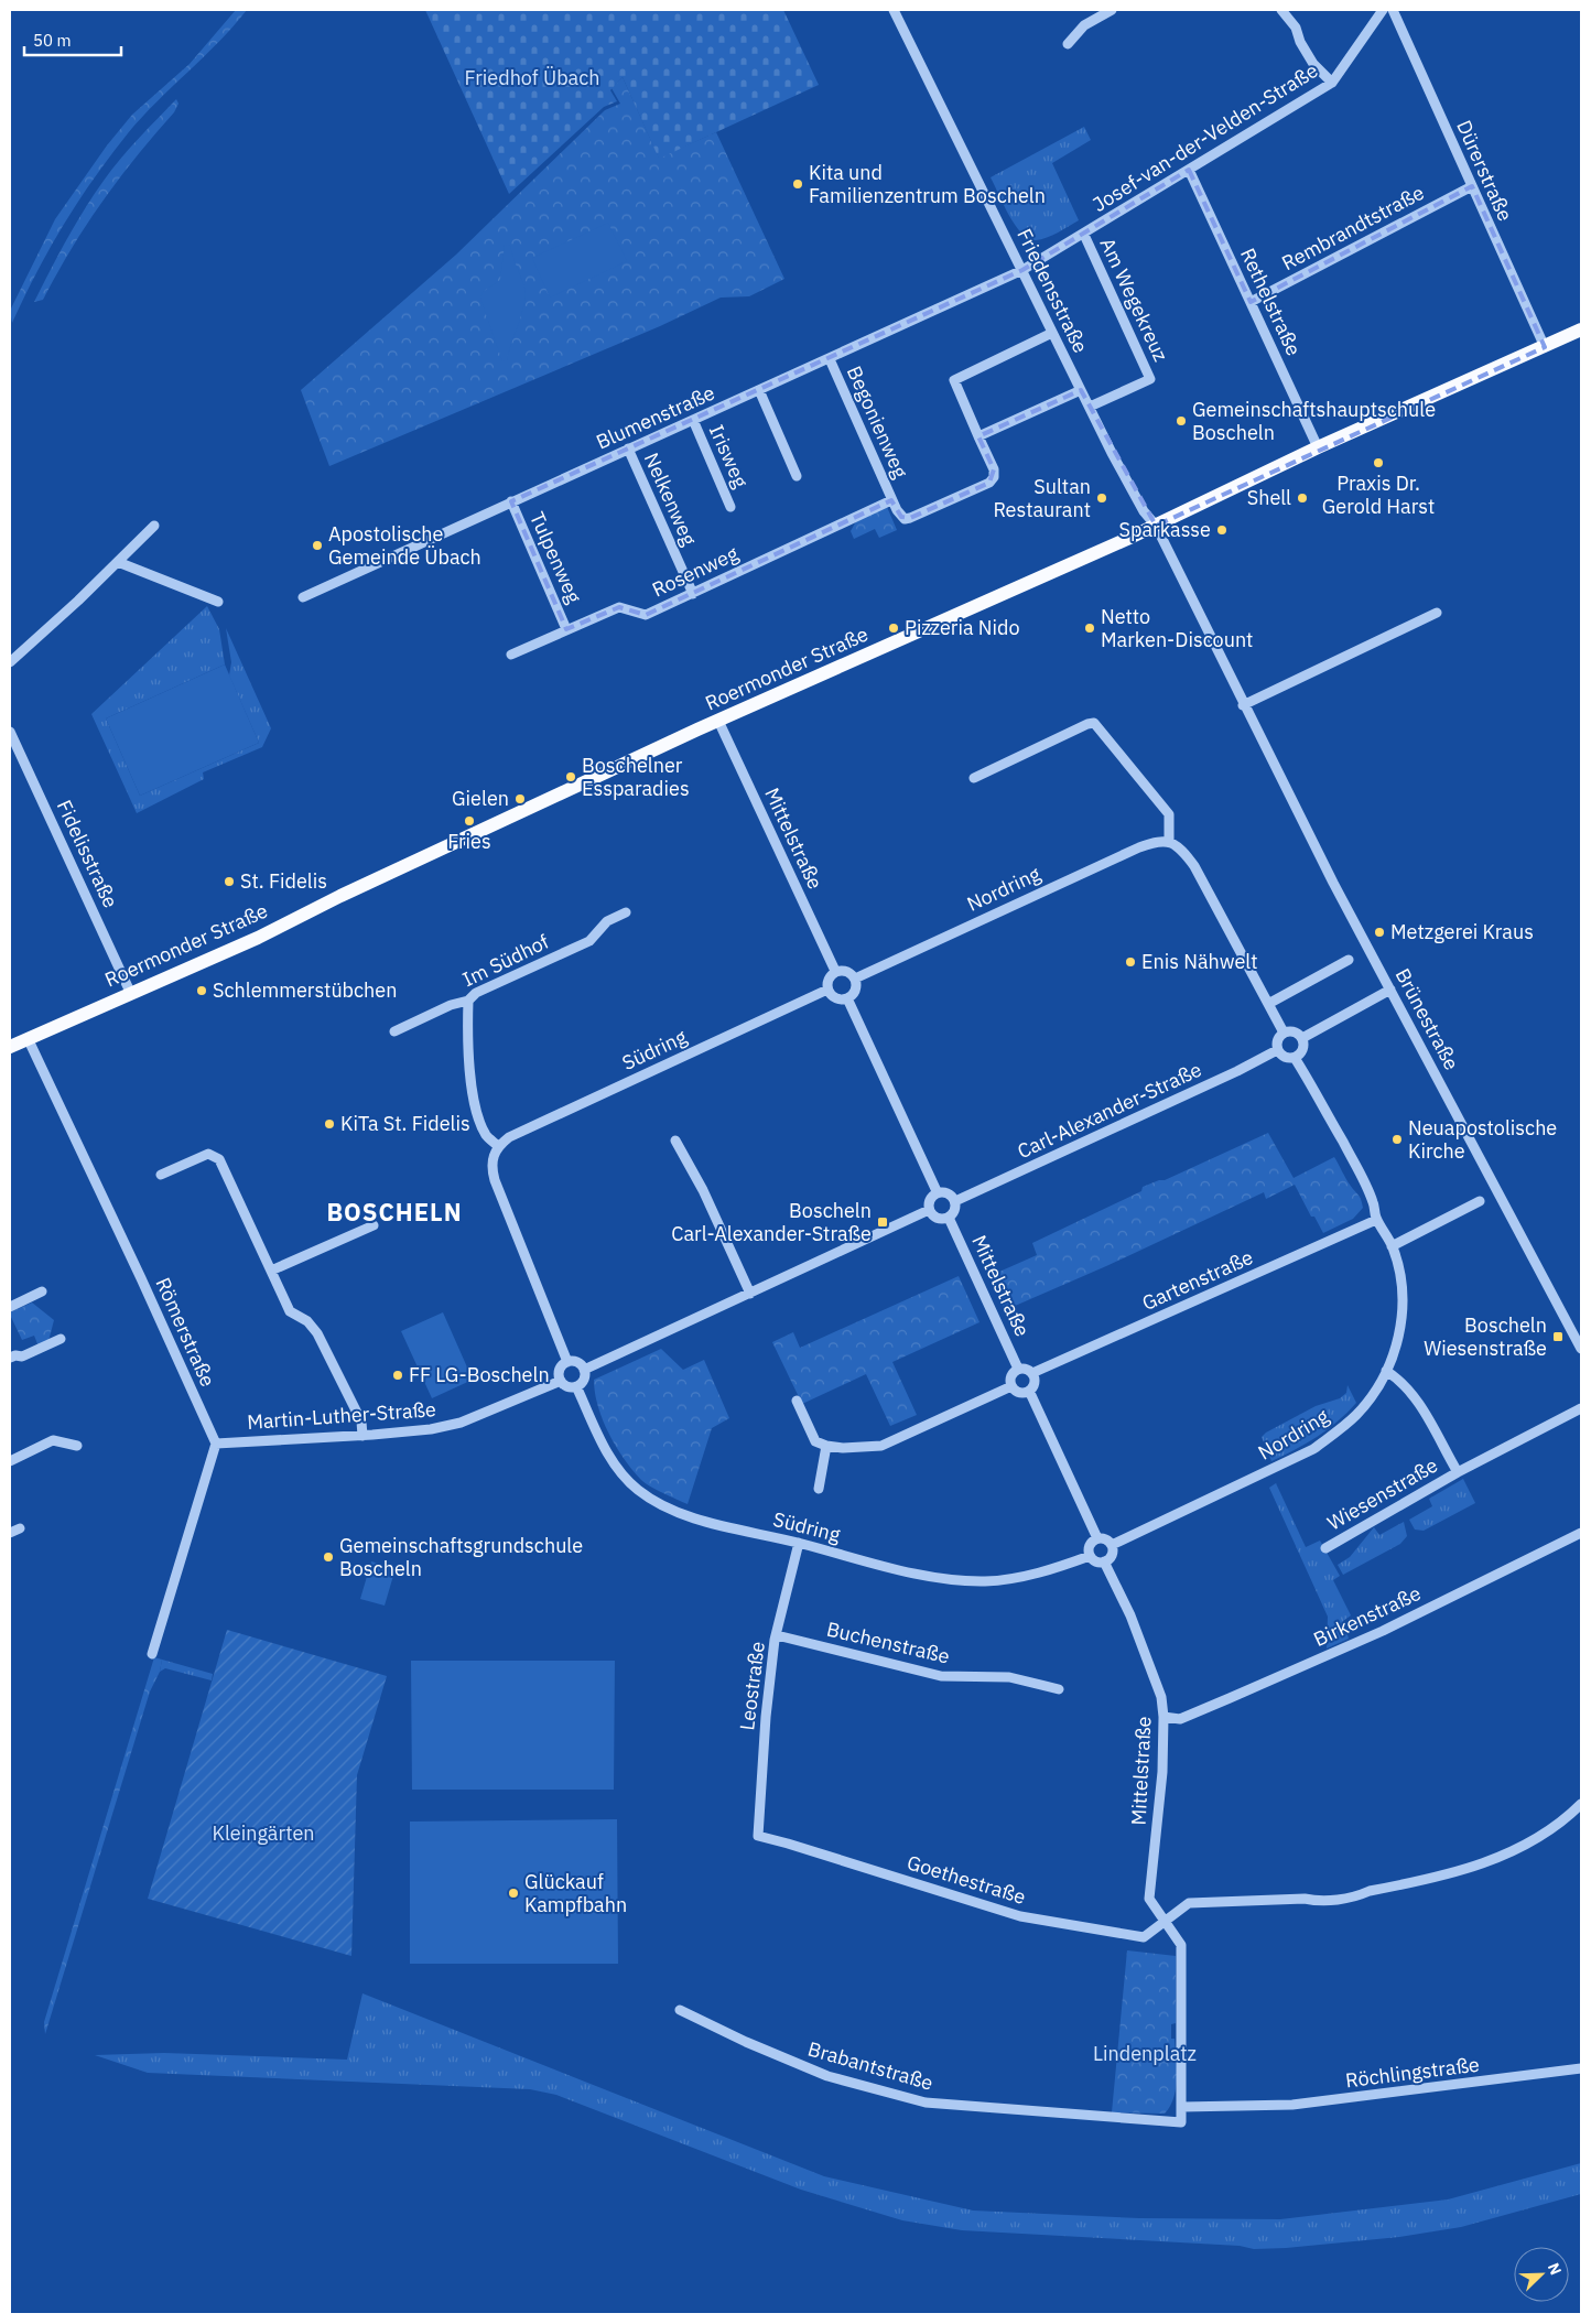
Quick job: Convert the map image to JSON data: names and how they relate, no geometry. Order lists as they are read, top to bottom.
{
  "streets": {
    "main road": ["Roermonder Straße"],
    "street": [
      "Josef-van-der-Velden-Straße",
      "Dürerstraße",
      "Rembrandtstraße",
      "Friedensstraße",
      "Am Wegekreuz",
      "Rethelstraße",
      "Blumenstraße",
      "Begonienweg",
      "Irisweg",
      "Nelkenweg",
      "Tulpenweg",
      "Rosenweg",
      "Mittelstraße",
      "Fidelisstraße",
      "Nordring",
      "Im Südhof",
      "Brünestraße",
      "Südring",
      "Carl-Alexander-Straße",
      "Gartenstraße",
      "Römerstraße",
      "Martin-Luther-Straße",
      "Wiesenstraße",
      "Birkenstraße",
      "Buchenstraße",
      "Leostraße",
      "Goethestraße",
      "Brabantstraße",
      "Röchlingstraße"
    ]
  },
  "crossings": [
    ["Josef-van-der-Velden-Straße", "Friedensstraße"],
    ["Josef-van-der-Velden-Straße", "Am Wegekreuz"],
    ["Josef-van-der-Velden-Straße", "Rethelstraße"],
    ["Josef-van-der-Velden-Straße", "Blumenstraße"],
    ["Dürerstraße", "Rembrandtstraße"],
    ["Dürerstraße", "Roermonder Straße"],
    ["Rembrandtstraße", "Rethelstraße"],
    ["Friedensstraße", "Am Wegekreuz"],
    ["Friedensstraße", "Blumenstraße"],
    ["Friedensstraße", "Roermonder Straße"],
    ["Friedensstraße", "Brünestraße"],
    ["Rethelstraße", "Roermonder Straße"],
    ["Blumenstraße", "Begonienweg"],
    ["Blumenstraße", "Irisweg"],
    ["Blumenstraße", "Nelkenweg"],
    ["Blumenstraße", "Tulpenweg"],
    ["Begonienweg", "Rosenweg"],
    ["Nelkenweg", "Rosenweg"],
    ["Tulpenweg", "Rosenweg"],
    ["Roermonder Straße", "Mittelstraße"],
    ["Roermonder Straße", "Fidelisstraße"],
    ["Roermonder Straße", "Brünestraße"],
    ["Roermonder Straße", "Römerstraße"],
    ["Mittelstraße", "Nordring"],
    ["Mittelstraße", "Südring"],
    ["Mittelstraße", "Carl-Alexander-Straße"],
    ["Mittelstraße", "Gartenstraße"],
    ["Mittelstraße", "Birkenstraße"],
    ["Mittelstraße", "Goethestraße"],
    ["Nordring", "Südring"],
    ["Nordring", "Carl-Alexander-Straße"],
    ["Nordring", "Gartenstraße"],
    ["Nordring", "Wiesenstraße"],
    ["Südring", "Martin-Luther-Straße"],
    ["Südring", "Leostraße"],
    ["Römerstraße", "Martin-Luther-Straße"],
    ["Buchenstraße", "Leostraße"],
    ["Leostraße", "Goethestraße"],
    ["Brabantstraße", "Röchlingstraße"]
  ],
  "districts": ["BOSCHELN"],
  "parks": ["Friedhof Übach", "Kleingärten", "Lindenplatz"],
  "places": {
    "other": [
      "Kita und Familienzentrum Boscheln",
      "Gemeinschaftshauptschule Boscheln",
      "Praxis Dr. Gerold Harst",
      "Sultan Restaurant",
      "Shell",
      "Sparkasse",
      "Apostolische Gemeinde Übach",
      "Pizzeria Nido",
      "Netto Marken-Discount",
      "Boschelner Essparadies",
      "Gielen",
      "Fries",
      "St. Fidelis",
      "Metzgerei Kraus",
      "Enis Nähwelt",
      "Schlemmerstübchen",
      "KiTa St. Fidelis",
      "Neuapostolische Kirche",
      "FF LG-Boscheln",
      "Gemeinschaftsgrundschule Boscheln",
      "Glückauf Kampfbahn"
    ],
    "transit": ["Boscheln Carl-Alexander-Straße", "Boscheln Wiesenstraße"]
  },
  "scale_bar": "50 m",
  "north": "top right"
}
